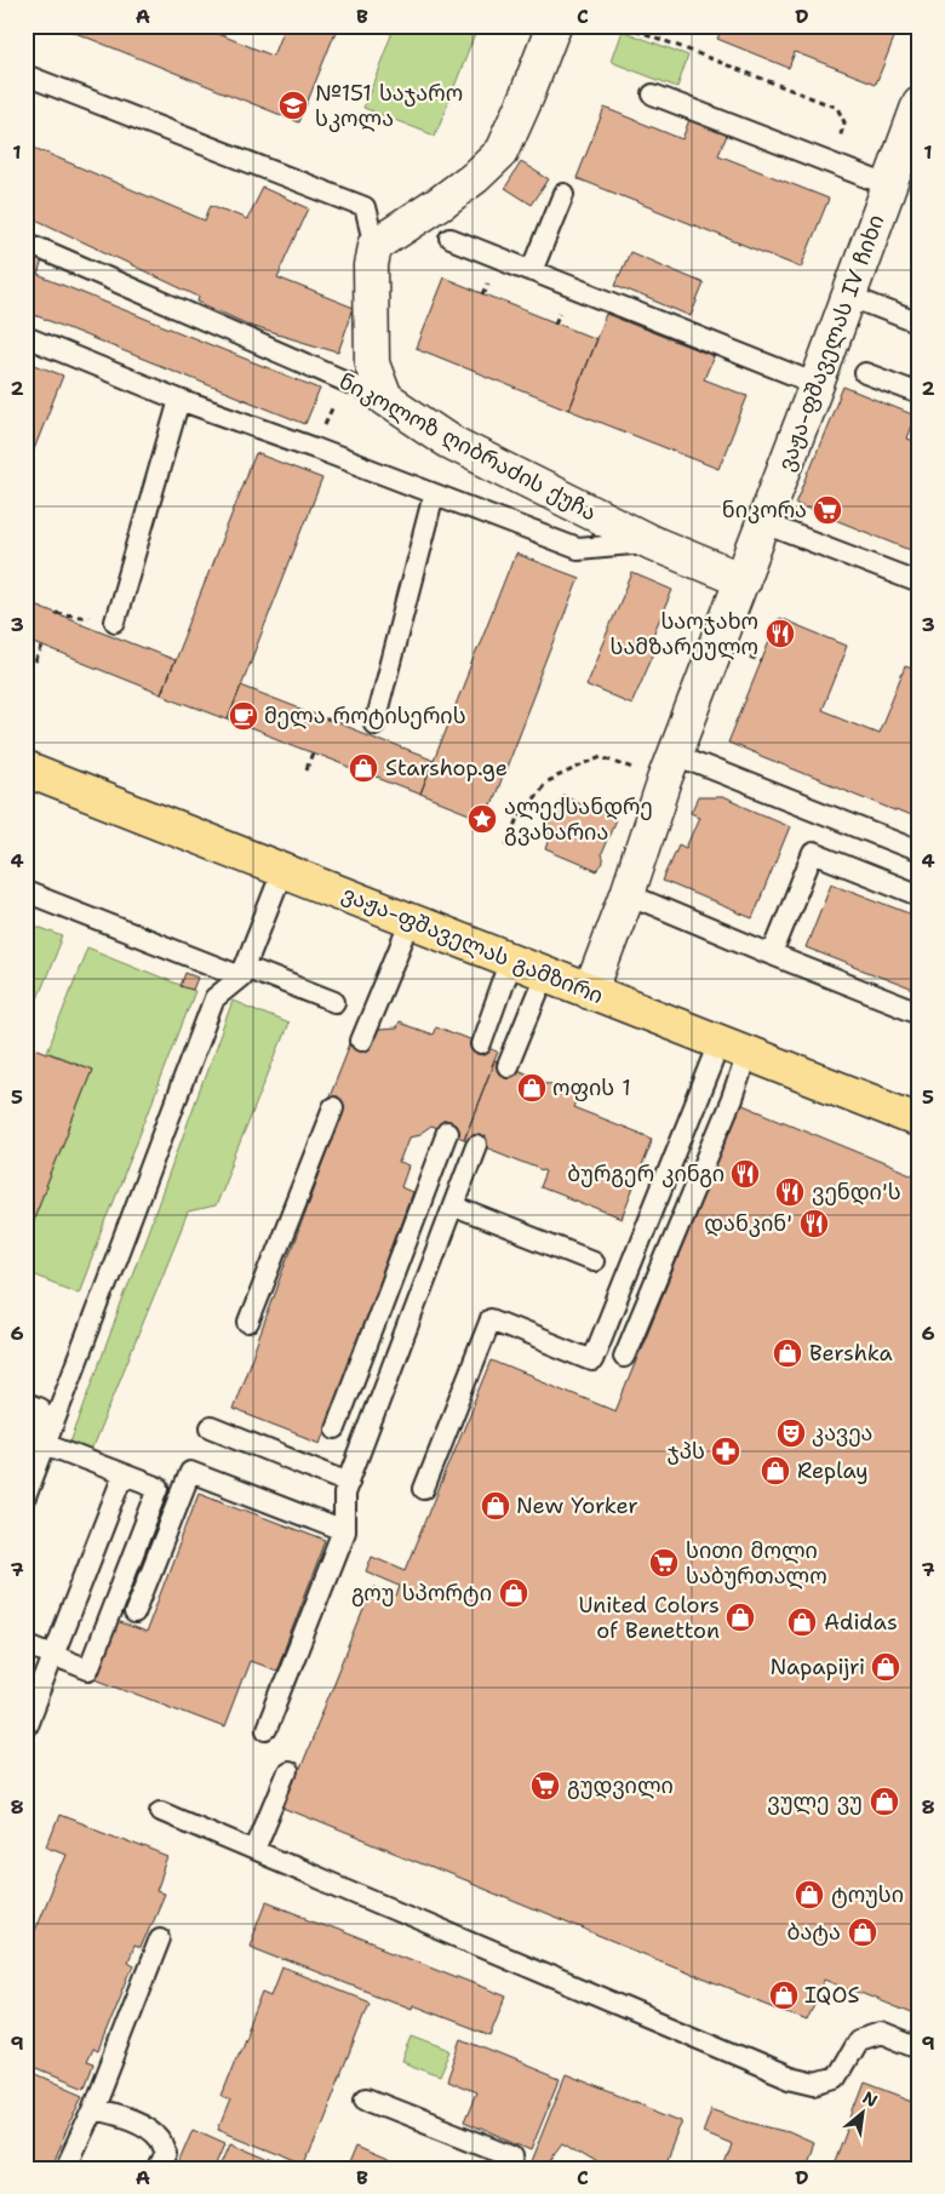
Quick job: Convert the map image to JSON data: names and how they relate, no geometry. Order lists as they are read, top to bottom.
{
  "streets": {
    "main road": ["ვაჟა-ფშაველას გამზირი"],
    "street": ["ვაჟა-ფშაველას IV ჩიხი", "ნიკოლოზ ღიბრაძის ქუჩა"]
  },
  "crossings": [
    ["ვაჟა-ფშაველას IV ჩიხი", "ნიკოლოზ ღიბრაძის ქუჩა"],
    ["ვაჟა-ფშაველას IV ჩიხი", "ვაჟა-ფშაველას გამზირი"]
  ],
  "places": {
    "school or university": ["№151 საჯარო სკოლა"],
    "supermarket": ["ნიკორა", "სითი მოლი საბურთალო", "გუდვილი"],
    "restaurant": [
      "საოჯახო სამზარეულო",
      "ბურგერ კინგი",
      "ვენდი'ს",
      "დანკინ'"
    ],
    "cafe": ["მელა როტისერის"],
    "shop": [
      "Starshop.ge",
      "ოფის 1",
      "Bershka",
      "Replay",
      "New Yorker",
      "გოუ სპორტი",
      "United Colors of Benetton",
      "Adidas",
      "Napapijri",
      "ვულე ვუ",
      "ტოუსი",
      "ბატა",
      "IQOS"
    ],
    "place": ["ალექსანდრე გვახარია"],
    "theatre": ["კავეა"],
    "pharmacy": ["ჯპს"]
  },
  "north": "top right",
  "grid": {
    "columns": [
      "A",
      "B",
      "C",
      "D"
    ],
    "rows": [
      "1",
      "2",
      "3",
      "4",
      "5",
      "6",
      "7",
      "8",
      "9"
    ]
  }
}
